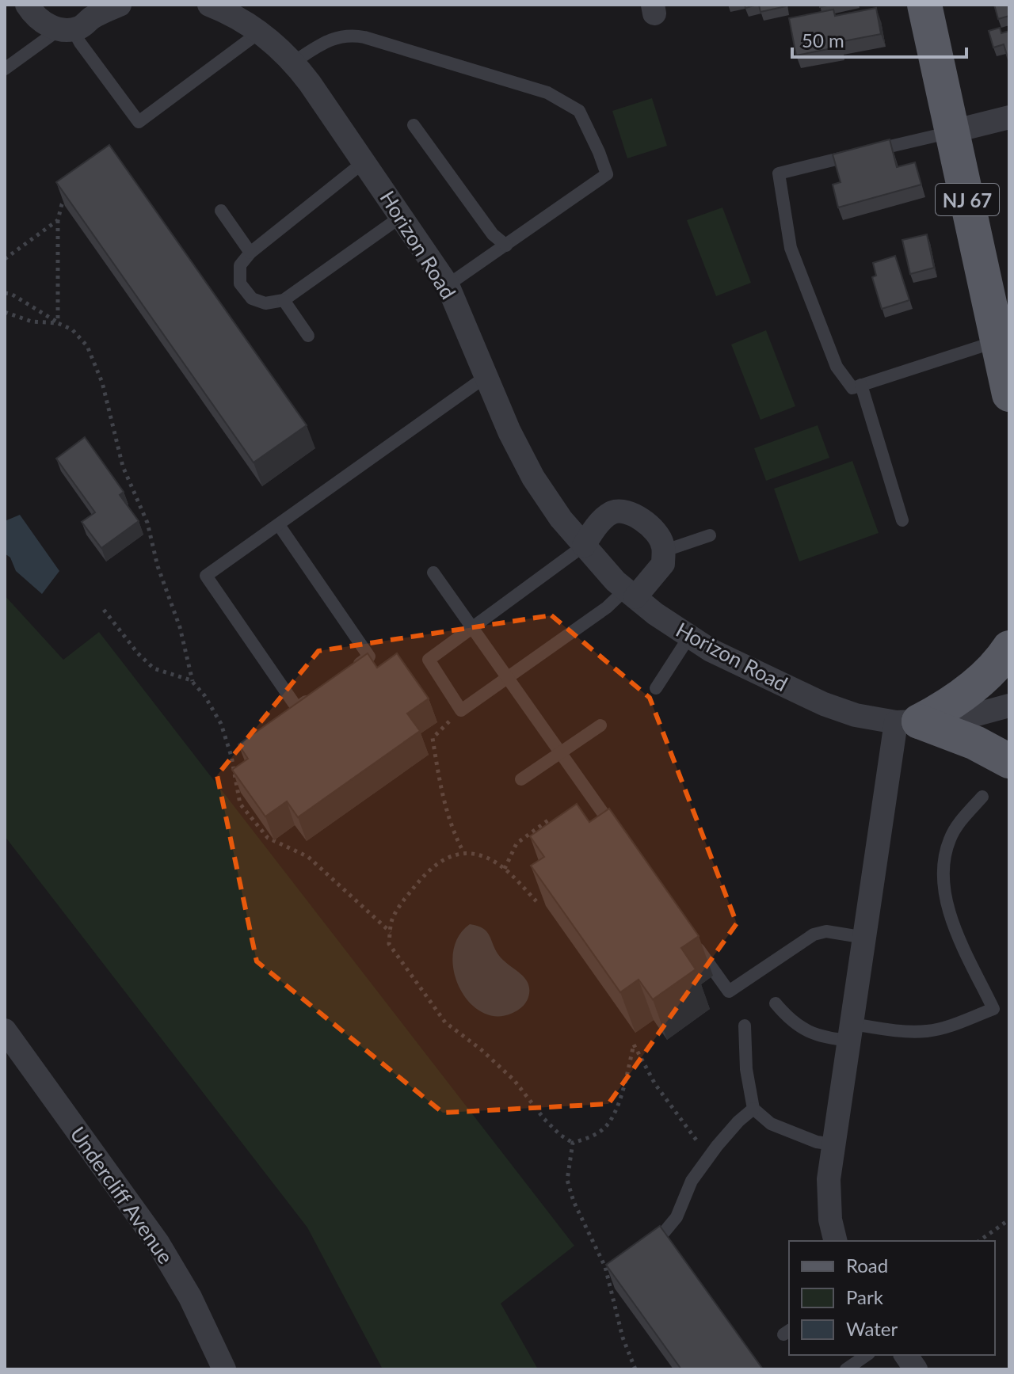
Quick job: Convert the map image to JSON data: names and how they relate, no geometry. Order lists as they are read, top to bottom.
{
  "streets": {
    "main road": ["NJ 67"],
    "street": ["Horizon Road", "Undercliff Avenue"]
  },
  "legend": ["Road", "Park", "Water"],
  "scale_bar": "50 m"
}
